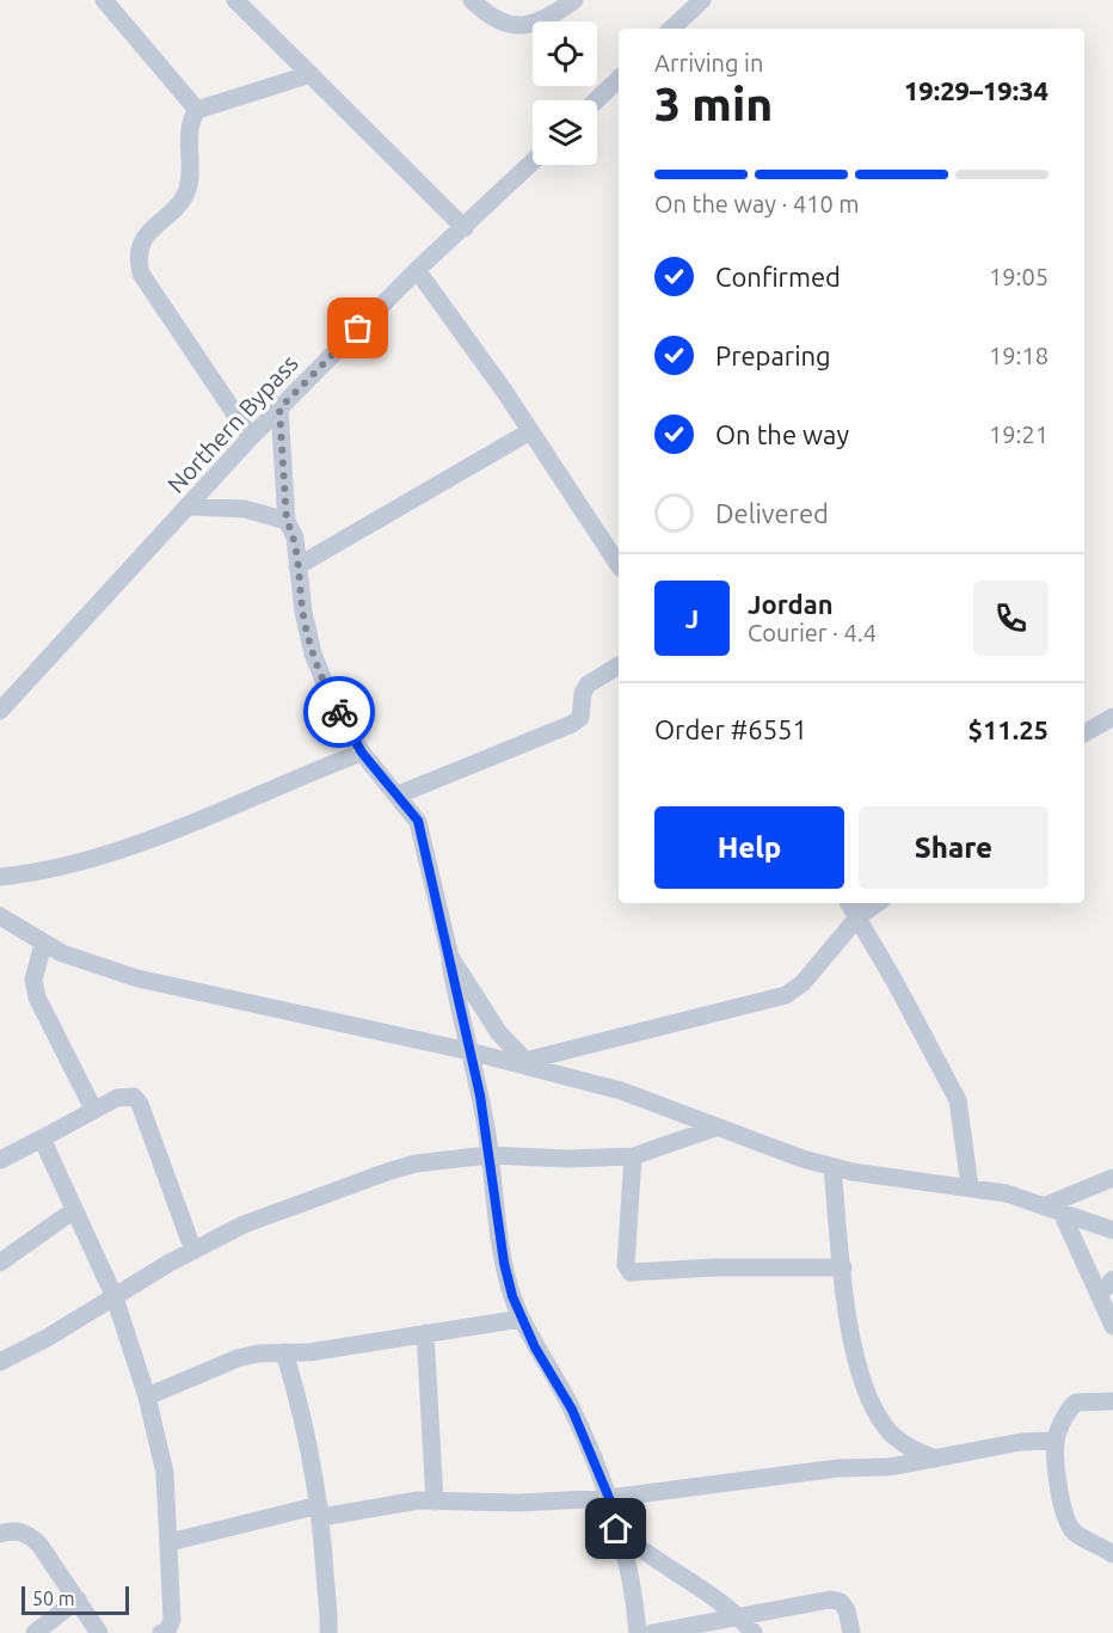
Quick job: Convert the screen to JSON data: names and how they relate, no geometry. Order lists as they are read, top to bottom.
{
  "streets": {
    "street": ["Northern Bypass"]
  },
  "scale_bar": "50 m",
  "page": {
    "heading": ["3 min", "Arriving in", "19:29–19:34"],
    "panel": [
      "Jordan",
      "Courier · 4.4",
      "Order #6551",
      "$11.25"
    ],
    "bar": "On the way · 410 m",
    "list": [
      ["Confirmed", "19:05"],
      ["Preparing", "19:18"],
      ["On the way", "19:21"],
      "Delivered"
    ],
    "round": "J",
    "buttons": ["Help", "Share"],
    "scale": "50 m"
  }
}
